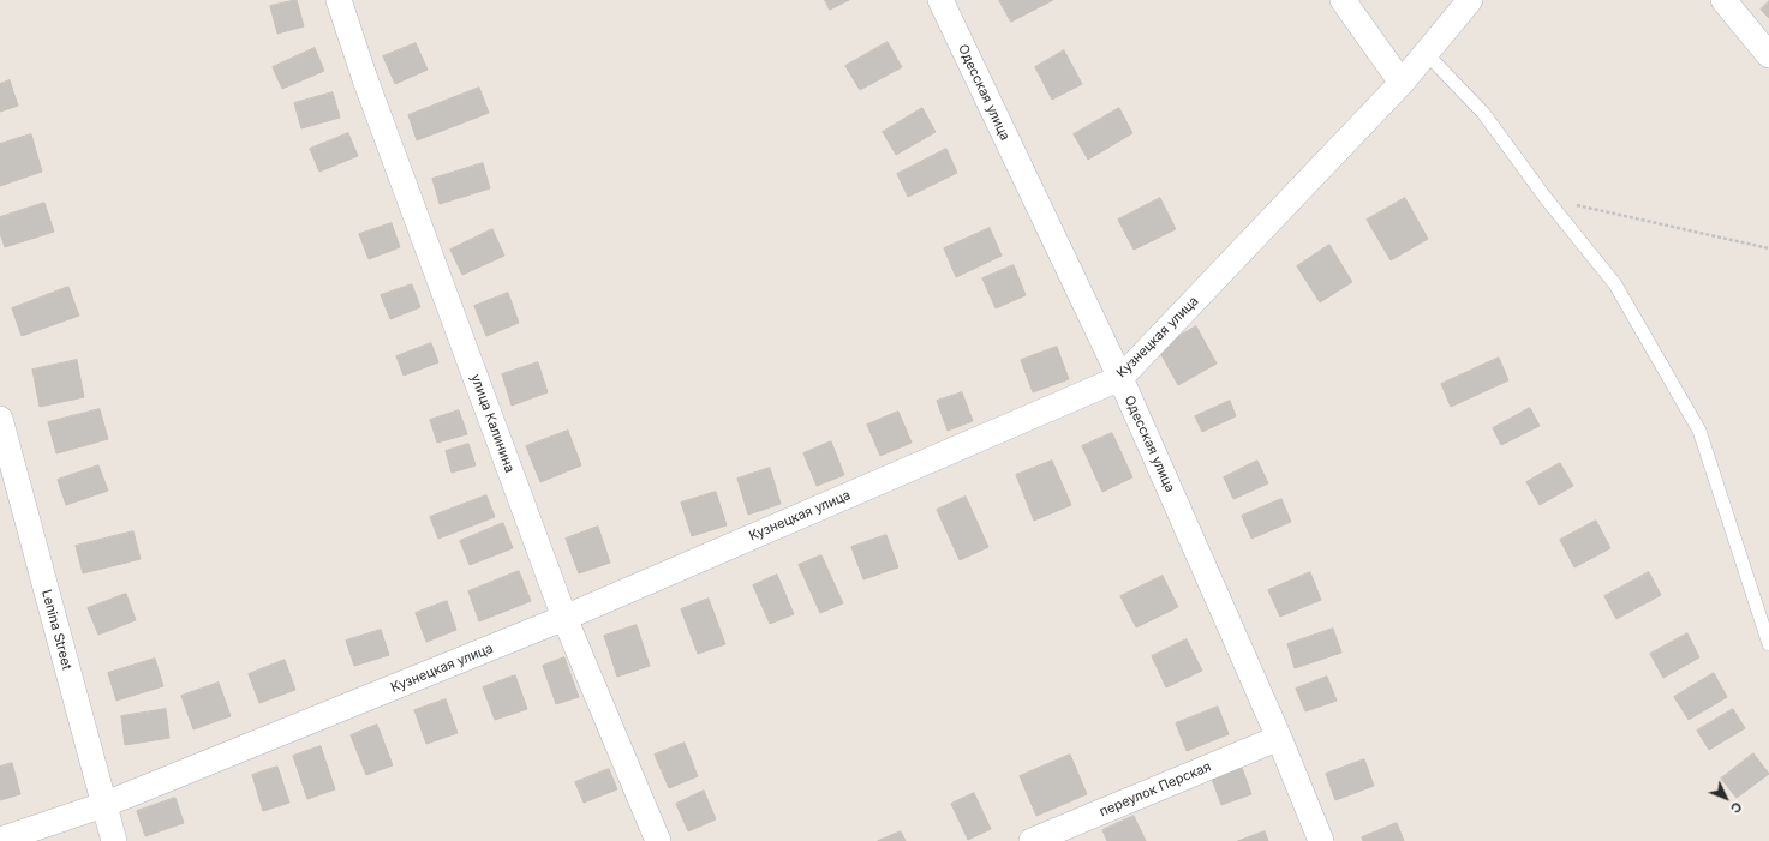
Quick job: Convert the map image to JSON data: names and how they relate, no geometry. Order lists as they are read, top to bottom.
{
  "streets": {
    "street": [
      "Одесская улица",
      "Кузнецкая улица",
      "улица Калинина",
      "Lenina Street",
      "переулок Перская"
    ]
  },
  "crossings": [
    ["Одесская улица", "Кузнецкая улица"],
    ["Одесская улица", "переулок Перская"],
    ["Кузнецкая улица", "улица Калинина"],
    ["Кузнецкая улица", "Lenina Street"]
  ],
  "north": "bottom right"
}
